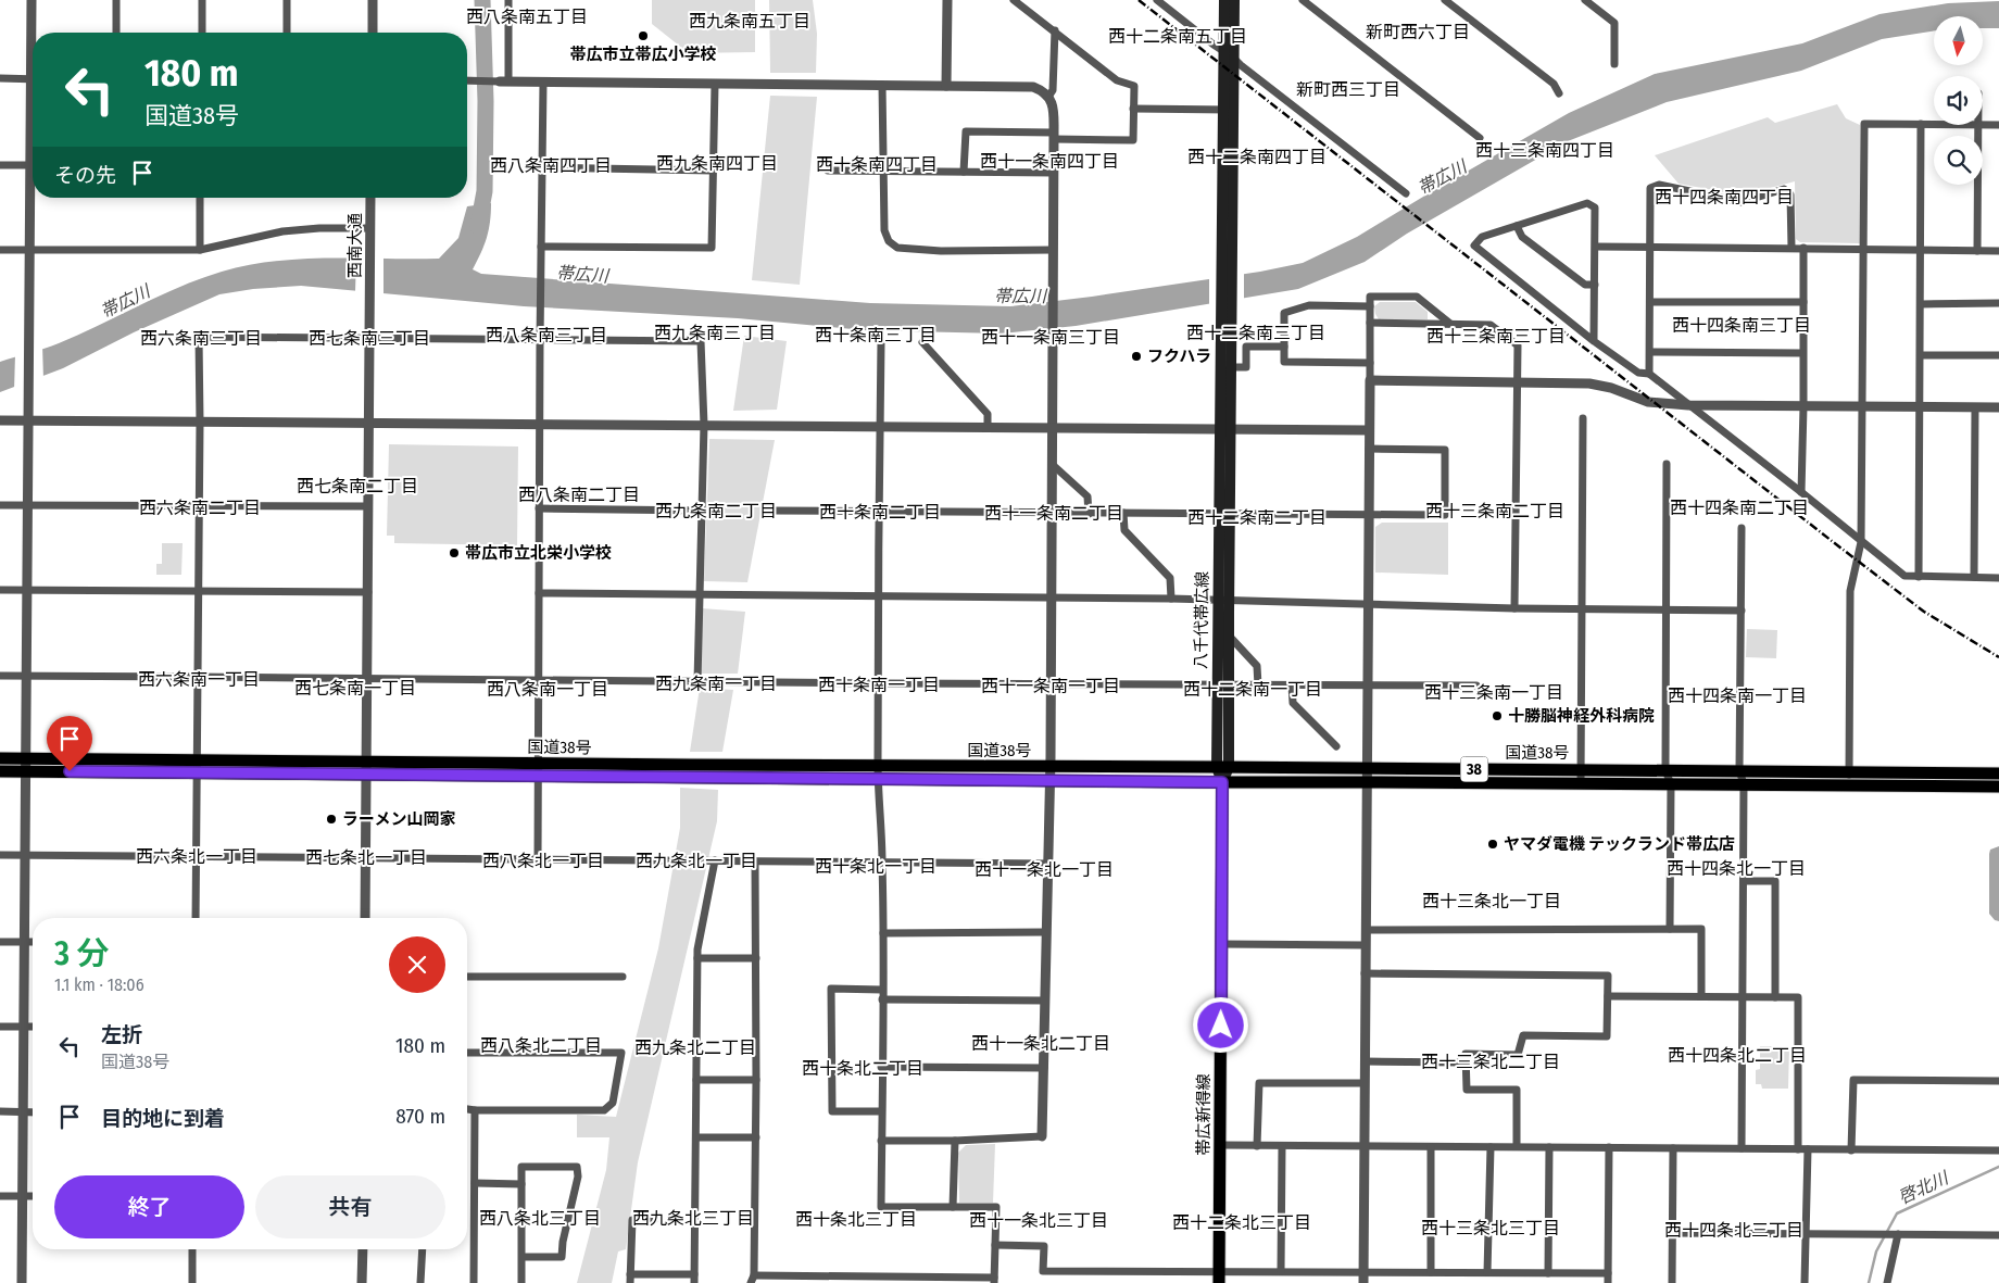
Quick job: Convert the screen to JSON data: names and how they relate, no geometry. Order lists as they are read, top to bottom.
{
  "streets": {
    "main road": [
      "八千代帯広線",
      "国道38号",
      "38",
      "帯広新得線"
    ],
    "street": ["西南大通"]
  },
  "crossings": [
    ["西南大通", "国道38号"],
    ["八千代帯広線", "国道38号"],
    ["八千代帯広線", "帯広新得線"],
    ["国道38号", "帯広新得線"]
  ],
  "districts": [
    "西八条南五丁目",
    "西九条南五丁目",
    "新町西六丁目",
    "西十二条南五丁目",
    "新町西三丁目",
    "西十三条南四丁目",
    "西十二条南四丁目",
    "西十一条南四丁目",
    "西九条南四丁目",
    "西十条南四丁目",
    "西八条南四丁目",
    "西十四条南四丁目",
    "西十四条南三丁目",
    "西九条南三丁目",
    "西十二条南三丁目",
    "西八条南三丁目",
    "西十条南三丁目",
    "西十三条南三丁目",
    "西十一条南三丁目",
    "西六条南三丁目",
    "西七条南三丁目",
    "西七条南二丁目",
    "西八条南二丁目",
    "西六条南二丁目",
    "西十四条南二丁目",
    "西九条南二丁目",
    "西十三条南二丁目",
    "西十条南二丁目",
    "西十一条南二丁目",
    "西十二条南二丁目",
    "西六条南一丁目",
    "西九条南一丁目",
    "西十条南一丁目",
    "西十一条南一丁目",
    "西七条南一丁目",
    "西八条南一丁目",
    "西十二条南一丁目",
    "西十三条南一丁目",
    "西十四条南一丁目",
    "西六条北一丁目",
    "西七条北一丁目",
    "西八条北一丁目",
    "西九条北一丁目",
    "西十条北一丁目",
    "西十四条北一丁目",
    "西十一条北一丁目",
    "西十三条北一丁目",
    "西十一条北二丁目",
    "西八条北二丁目",
    "西九条北二丁目",
    "西十四条北二丁目",
    "西十三条北二丁目",
    "西十条北二丁目",
    "西八条北三丁目",
    "西九条北三丁目",
    "西十条北三丁目",
    "西十一条北三丁目",
    "西十二条北三丁目",
    "西十三条北三丁目",
    "西十四条北三丁目"
  ],
  "water": ["帯広川", "啓北川"],
  "places": [
    "帯広市立帯広小学校",
    "フクハラ",
    "帯広市立北栄小学校",
    "十勝脳神経外科病院",
    "ラーメン山岡家",
    "ヤマダ電機 テックランド帯広店"
  ],
  "north": "bottom",
  "page": {
    "turn": ["180 m", "国道38号"],
    "then": "その先",
    "heading": ["3 分", "1.1 km · 18:06"],
    "list": [
      {
        "name": "左折",
        "note": "国道38号",
        "value": "180 m"
      },
      {
        "name": "目的地に到着",
        "value": "870 m"
      }
    ],
    "buttons": ["終了", "共有"]
  }
}
